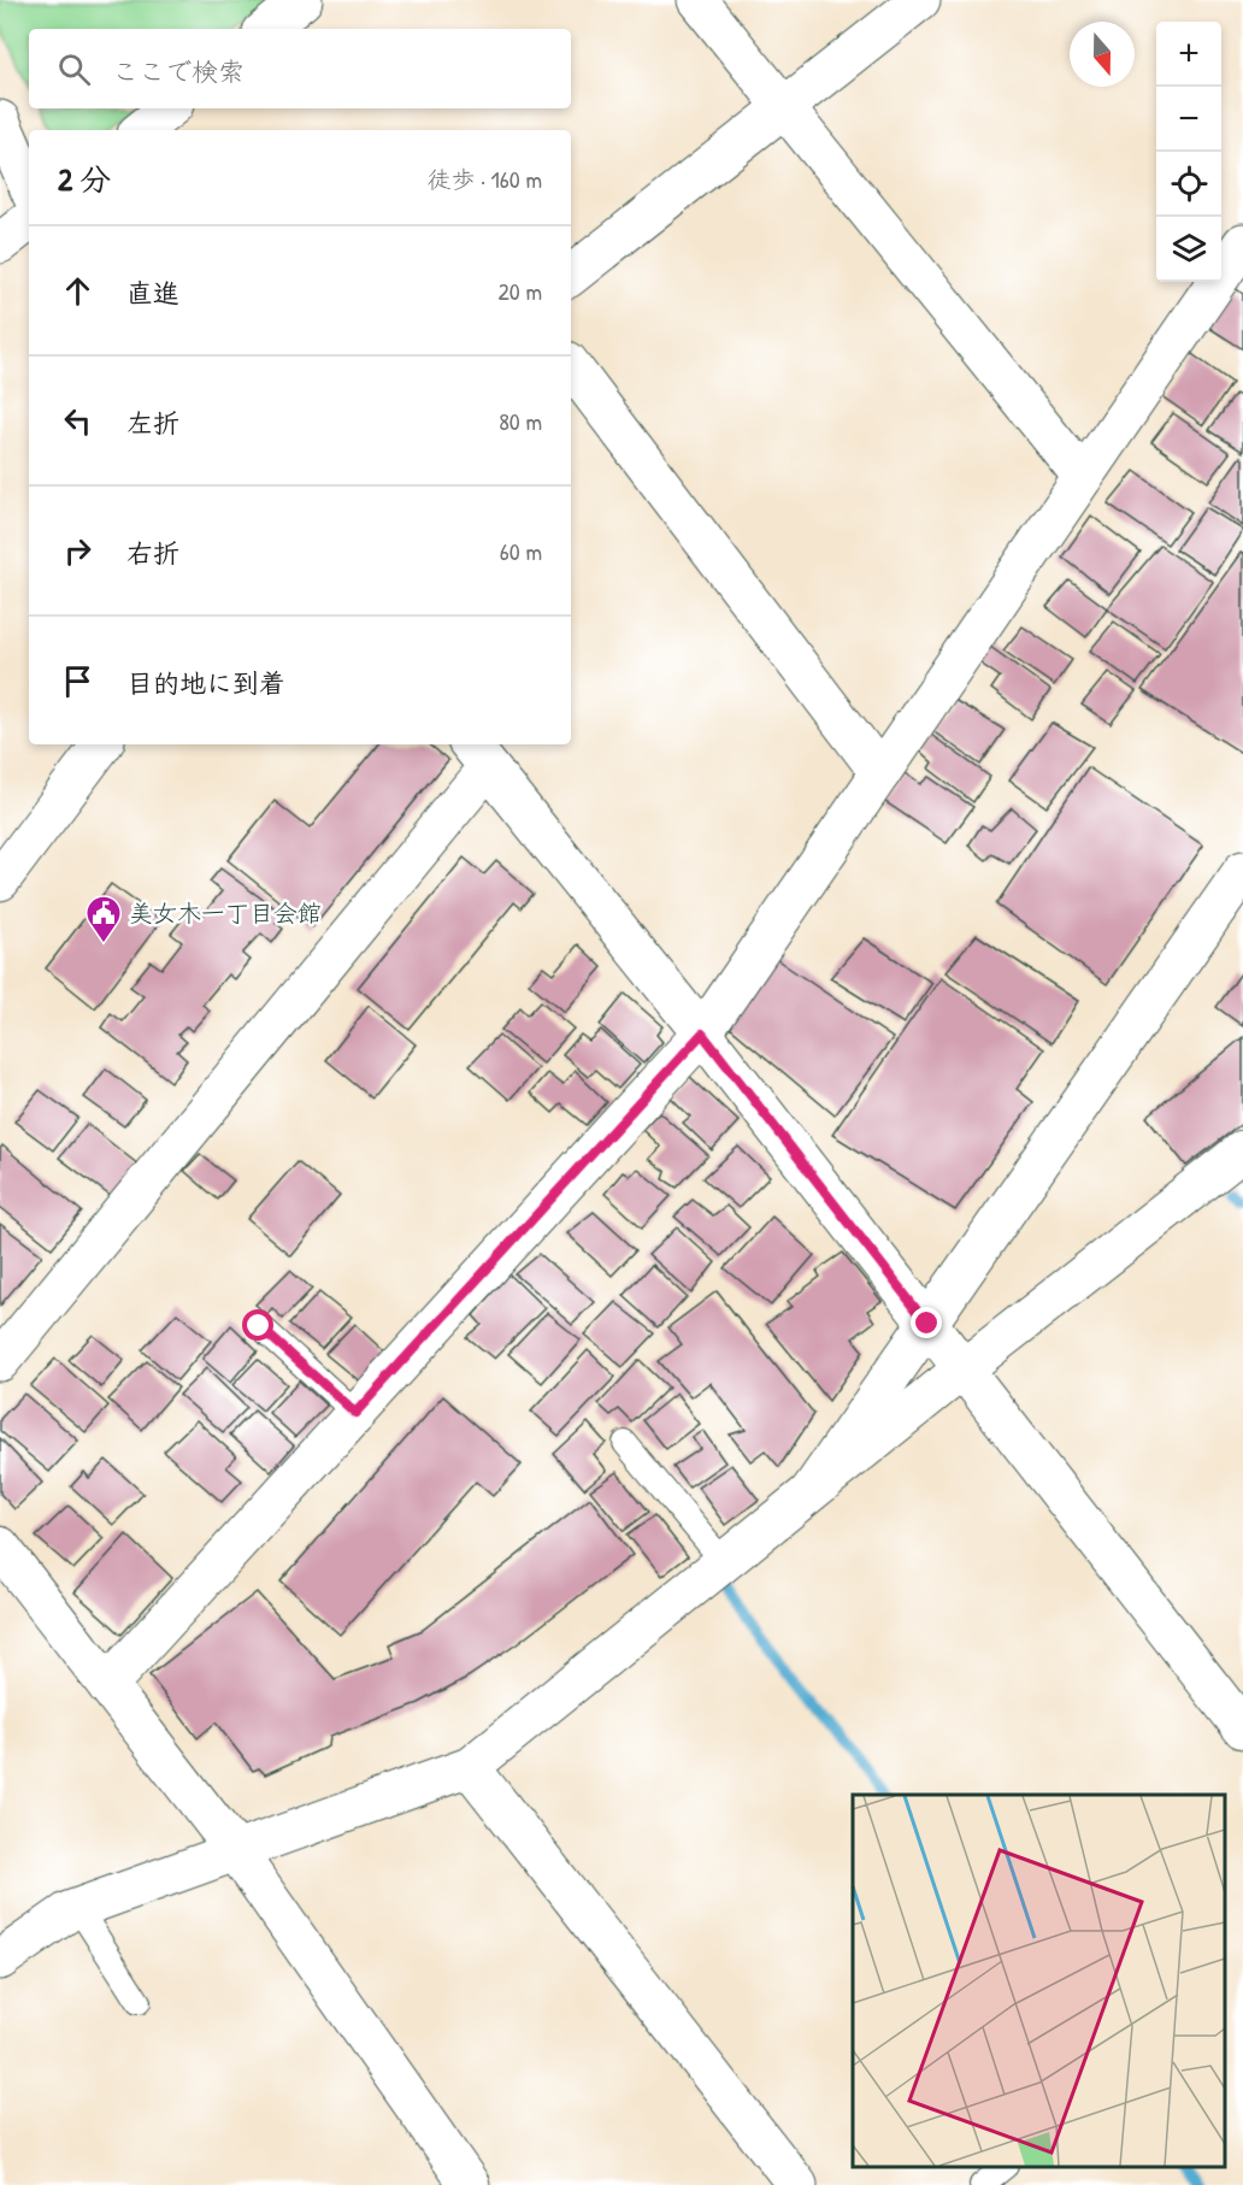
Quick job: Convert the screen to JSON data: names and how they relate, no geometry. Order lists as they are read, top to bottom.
{
  "places": {
    "public building": ["美女木一丁目会館"]
  },
  "north": "bottom",
  "page": {
    "map_buttons": ["+", "−"],
    "search": "ここで検索",
    "heading": ["2 分", "徒歩 · 160 m"],
    "list": [
      ["直進", "20 m"],
      ["左折", "80 m"],
      ["右折", "60 m"],
      "目的地に到着"
    ]
  }
}
